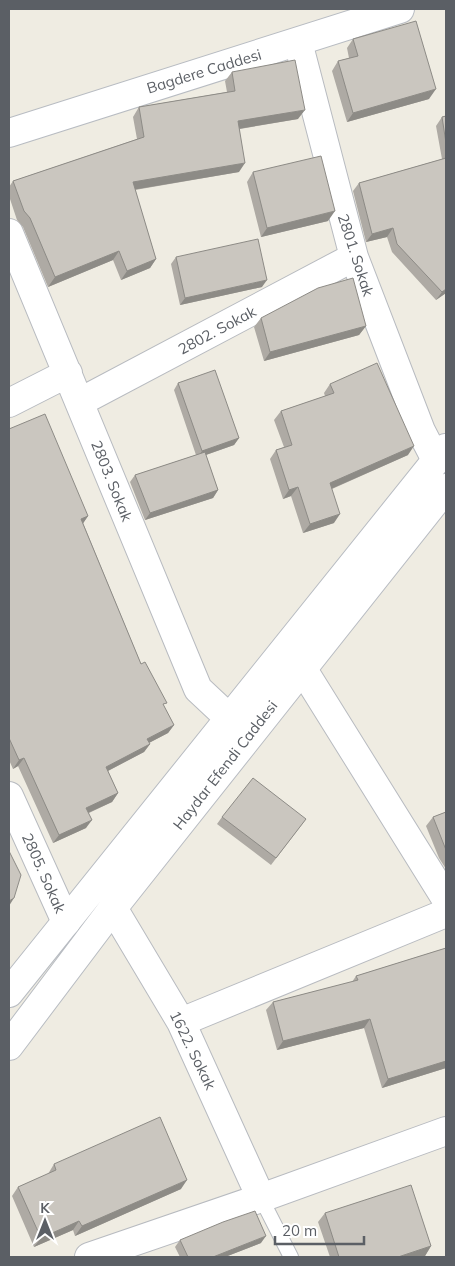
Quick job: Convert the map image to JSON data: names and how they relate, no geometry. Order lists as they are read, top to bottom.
{
  "streets": {
    "street": [
      "Bagdere Caddesi",
      "2801. Sokak",
      "2802. Sokak",
      "2803. Sokak",
      "Haydar Efendi Caddesi",
      "2805. Sokak",
      "1622. Sokak"
    ]
  },
  "crossings": [
    ["Bagdere Caddesi", "2801. Sokak"],
    ["2801. Sokak", "2802. Sokak"],
    ["2801. Sokak", "Haydar Efendi Caddesi"],
    ["2802. Sokak", "2803. Sokak"],
    ["2803. Sokak", "Haydar Efendi Caddesi"],
    ["Haydar Efendi Caddesi", "2805. Sokak"],
    ["Haydar Efendi Caddesi", "1622. Sokak"]
  ],
  "scale_bar": "20 m",
  "north": "top"
}
